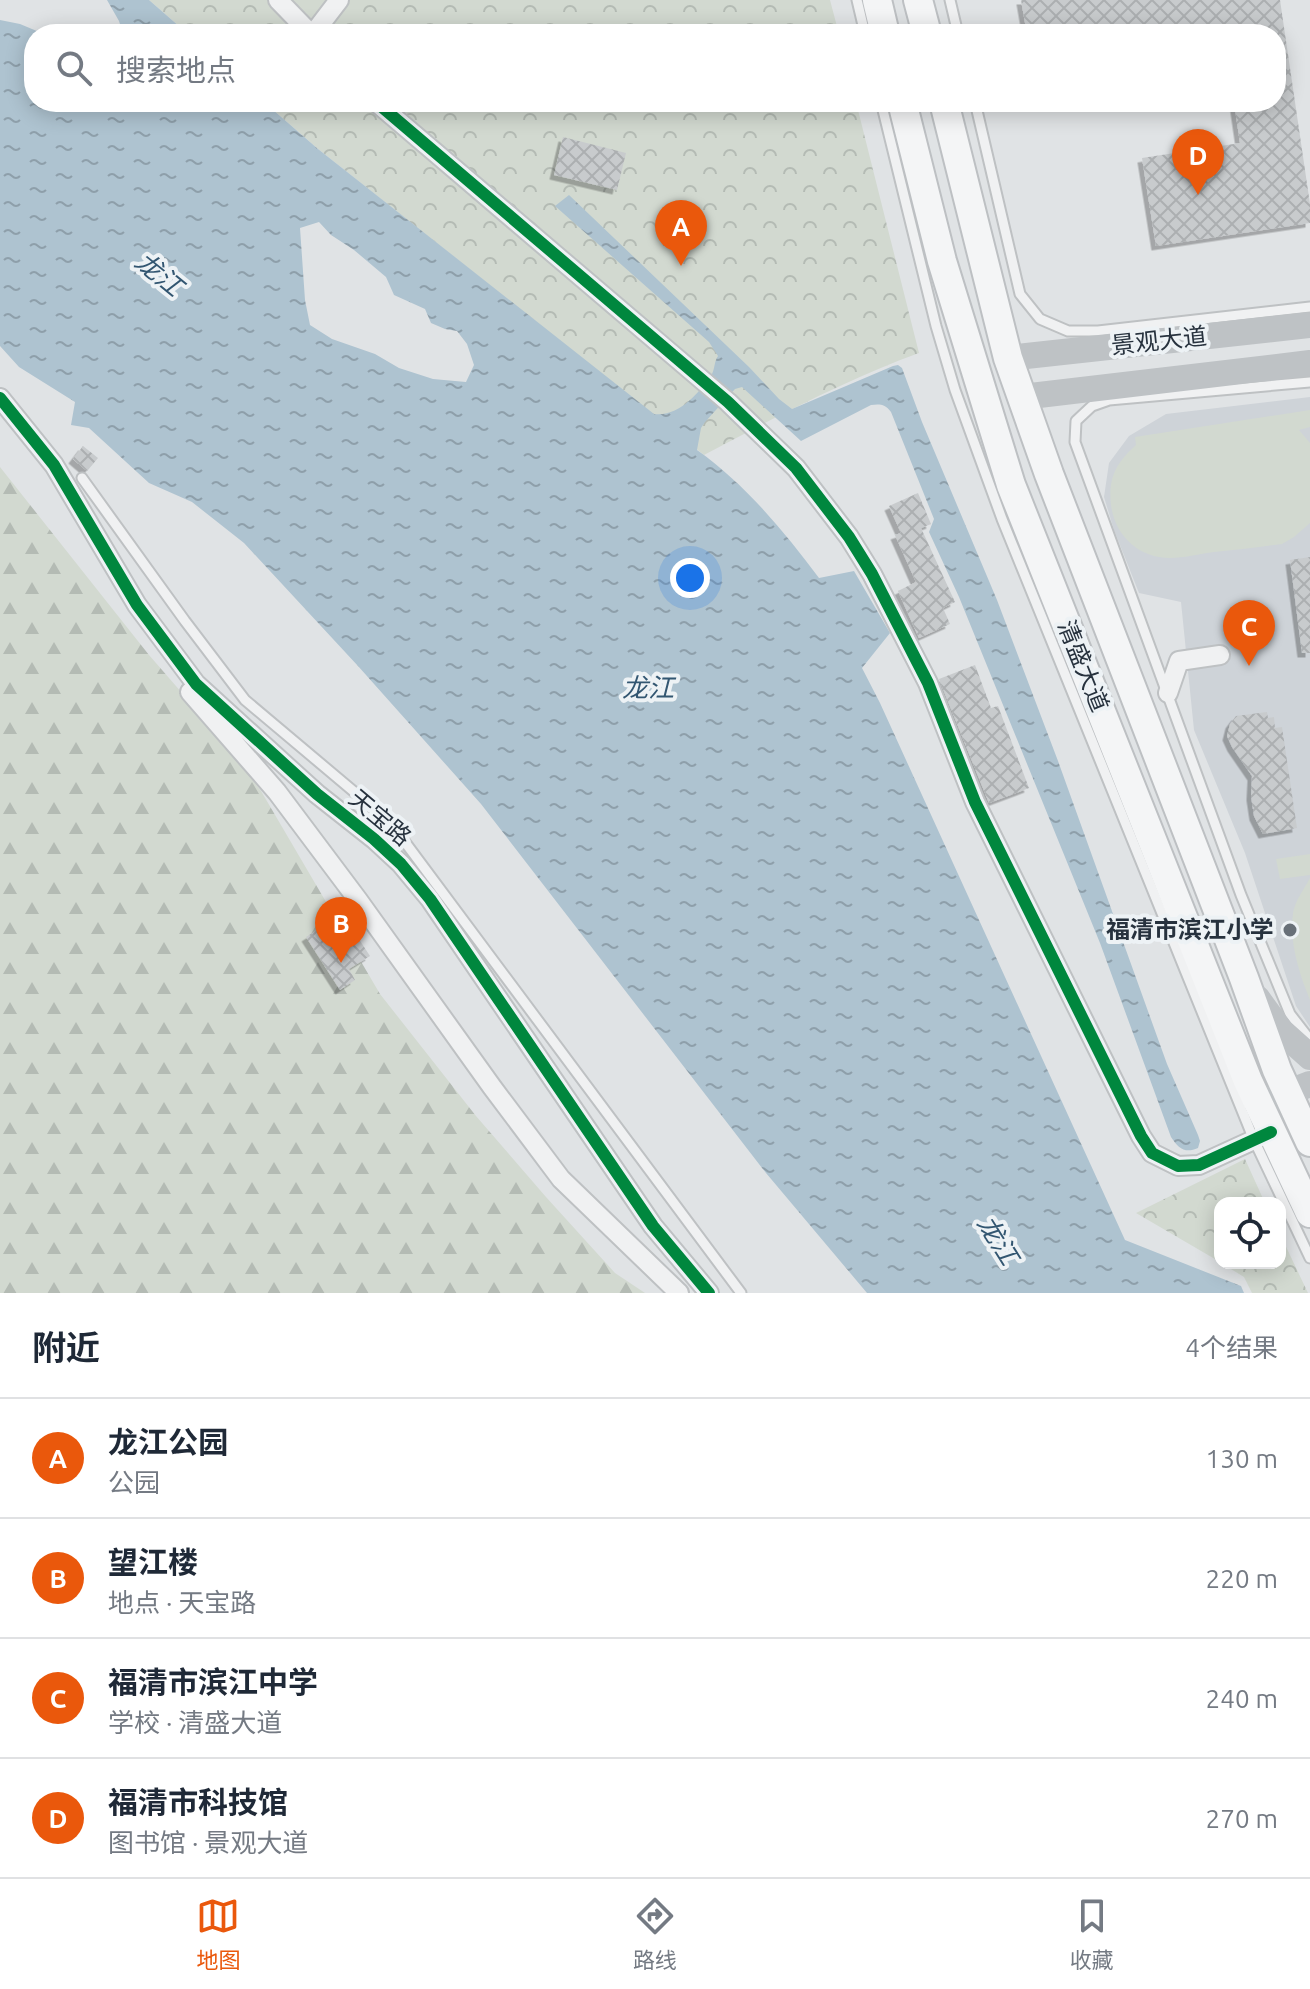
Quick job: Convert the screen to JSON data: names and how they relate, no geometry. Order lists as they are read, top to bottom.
{
  "streets": {
    "main road": ["清盛大道"],
    "street": ["景观大道", "天宝路"]
  },
  "crossings": [
    ["景观大道", "清盛大道"]
  ],
  "water": ["龙江"],
  "places": ["福清市滨江小学"],
  "page": {
    "search": "搜索地点",
    "pins": [
      "D",
      "A",
      "C",
      "B"
    ],
    "heading": ["附近", "4个结果"],
    "list": [
      {
        "mark": "A",
        "name": "龙江公园",
        "note": "公园",
        "value": "130 m"
      },
      {
        "mark": "B",
        "name": "望江楼",
        "note": "地点 · 天宝路",
        "value": "220 m"
      },
      {
        "mark": "C",
        "name": "福清市滨江中学",
        "note": "学校 · 清盛大道",
        "value": "240 m"
      },
      {
        "mark": "D",
        "name": "福清市科技馆",
        "note": "图书馆 · 景观大道",
        "value": "270 m"
      }
    ],
    "nav": ["地图", "路线", "收藏"]
  }
}
